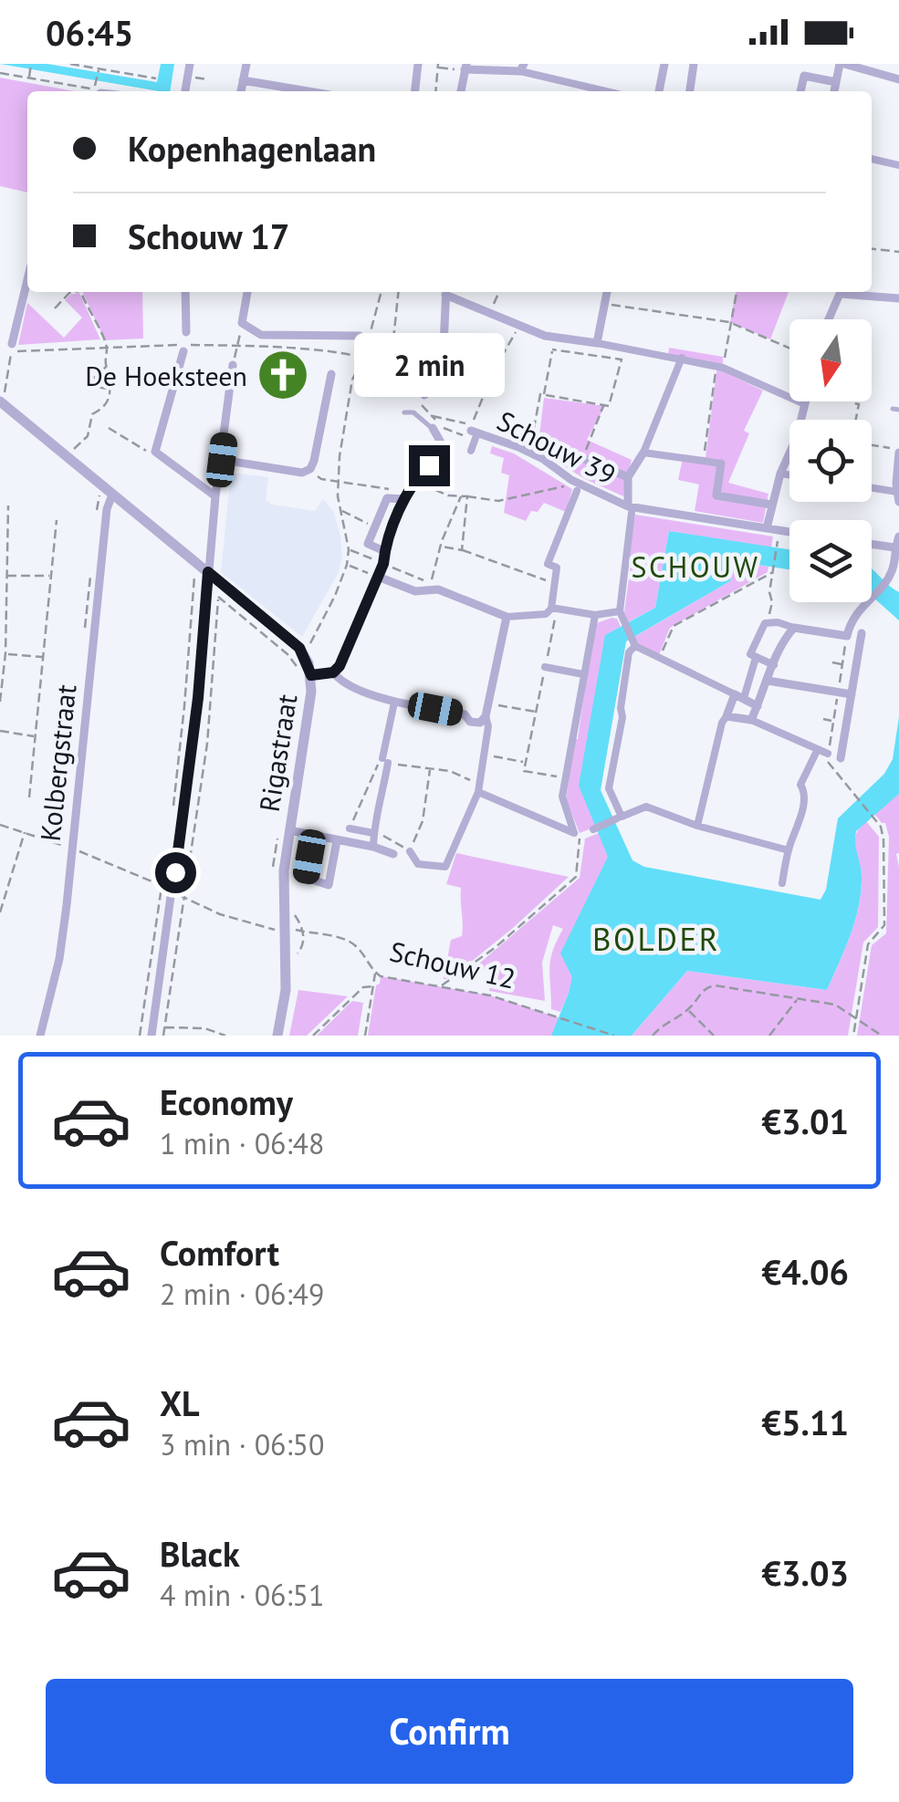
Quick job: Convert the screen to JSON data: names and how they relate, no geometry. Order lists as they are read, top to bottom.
{
  "streets": {
    "street": ["Schouw 39", "Rigastraat", "Kolbergstraat"],
    "path": ["Schouw 12"]
  },
  "crossings": [
    ["Rigastraat", "Kolbergstraat"],
    ["Rigastraat", "Schouw 12"],
    ["Kolbergstraat", "Schouw 12"]
  ],
  "districts": ["SCHOUW", "BOLDER"],
  "places": {
    "church": ["De Hoeksteen"]
  },
  "north": "bottom",
  "page": {
    "status": "06:45",
    "banner": ["Kopenhagenlaan", "Schouw 17"],
    "bubble": "2 min",
    "list": [
      {
        "name": "Economy",
        "note": "1 min · 06:48",
        "value": "€3.01"
      },
      {
        "name": "Comfort",
        "note": "2 min · 06:49",
        "value": "€4.06"
      },
      {
        "name": "XL",
        "note": "3 min · 06:50",
        "value": "€5.11"
      },
      {
        "name": "Black",
        "note": "4 min · 06:51",
        "value": "€3.03"
      }
    ],
    "buttons": "Confirm"
  }
}
